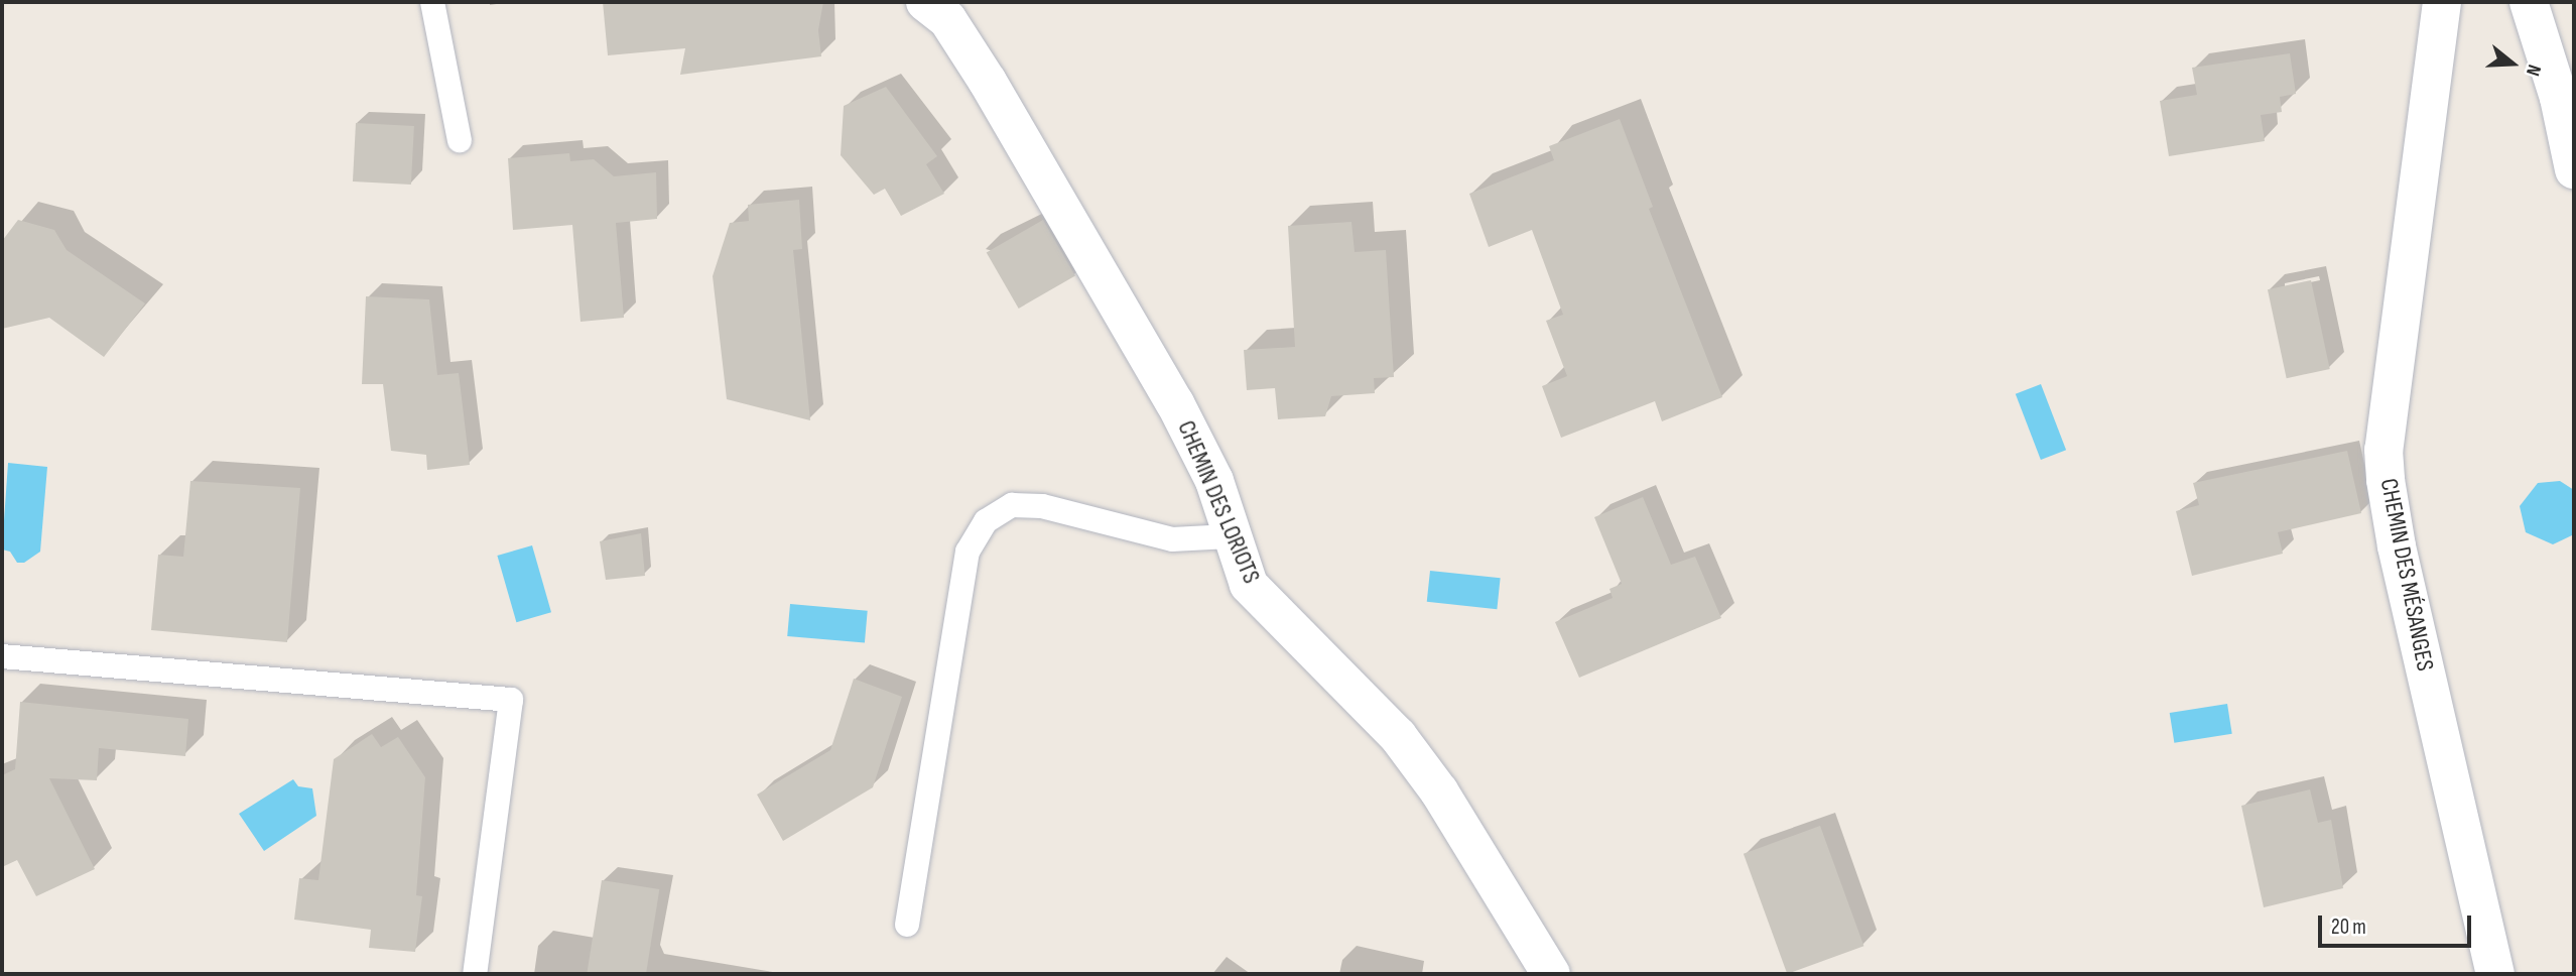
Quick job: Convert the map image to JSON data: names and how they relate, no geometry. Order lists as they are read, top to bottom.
{
  "streets": {
    "street": ["CHEMIN DES LORIOTS", "CHEMIN DES MÉSANGES"]
  },
  "scale_bar": "20 m",
  "north": "right"
}
